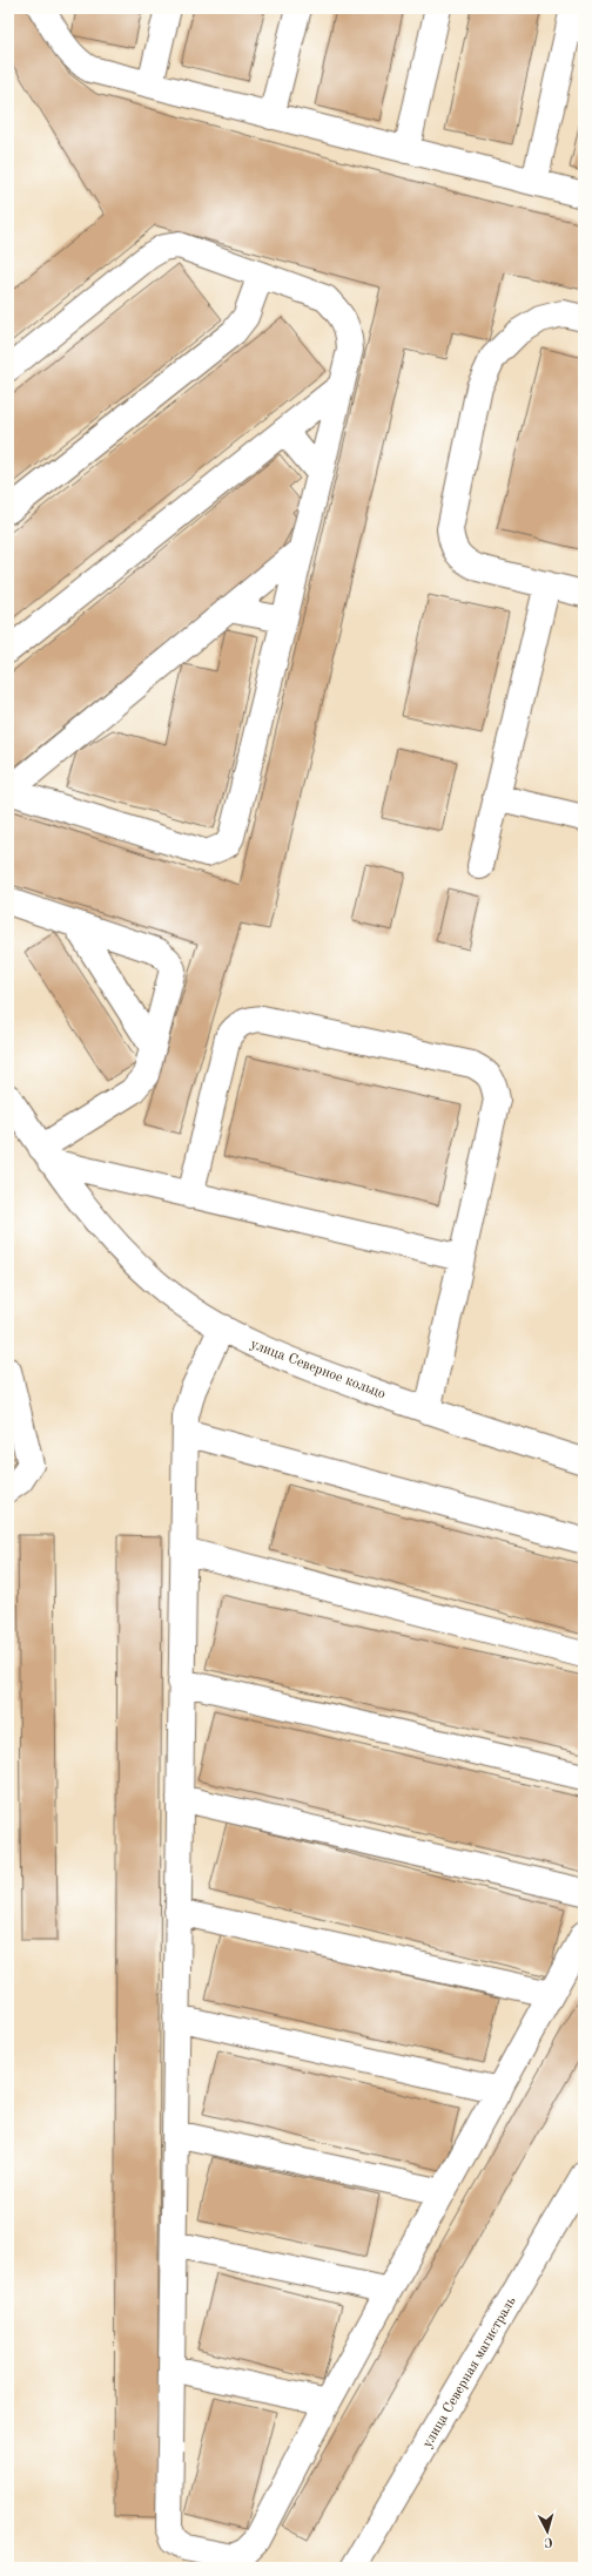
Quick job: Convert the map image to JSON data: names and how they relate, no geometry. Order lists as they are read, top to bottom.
{
  "streets": {
    "street": ["улица Северное кольцо", "улица Северная магистраль"]
  },
  "north": "bottom"
}
